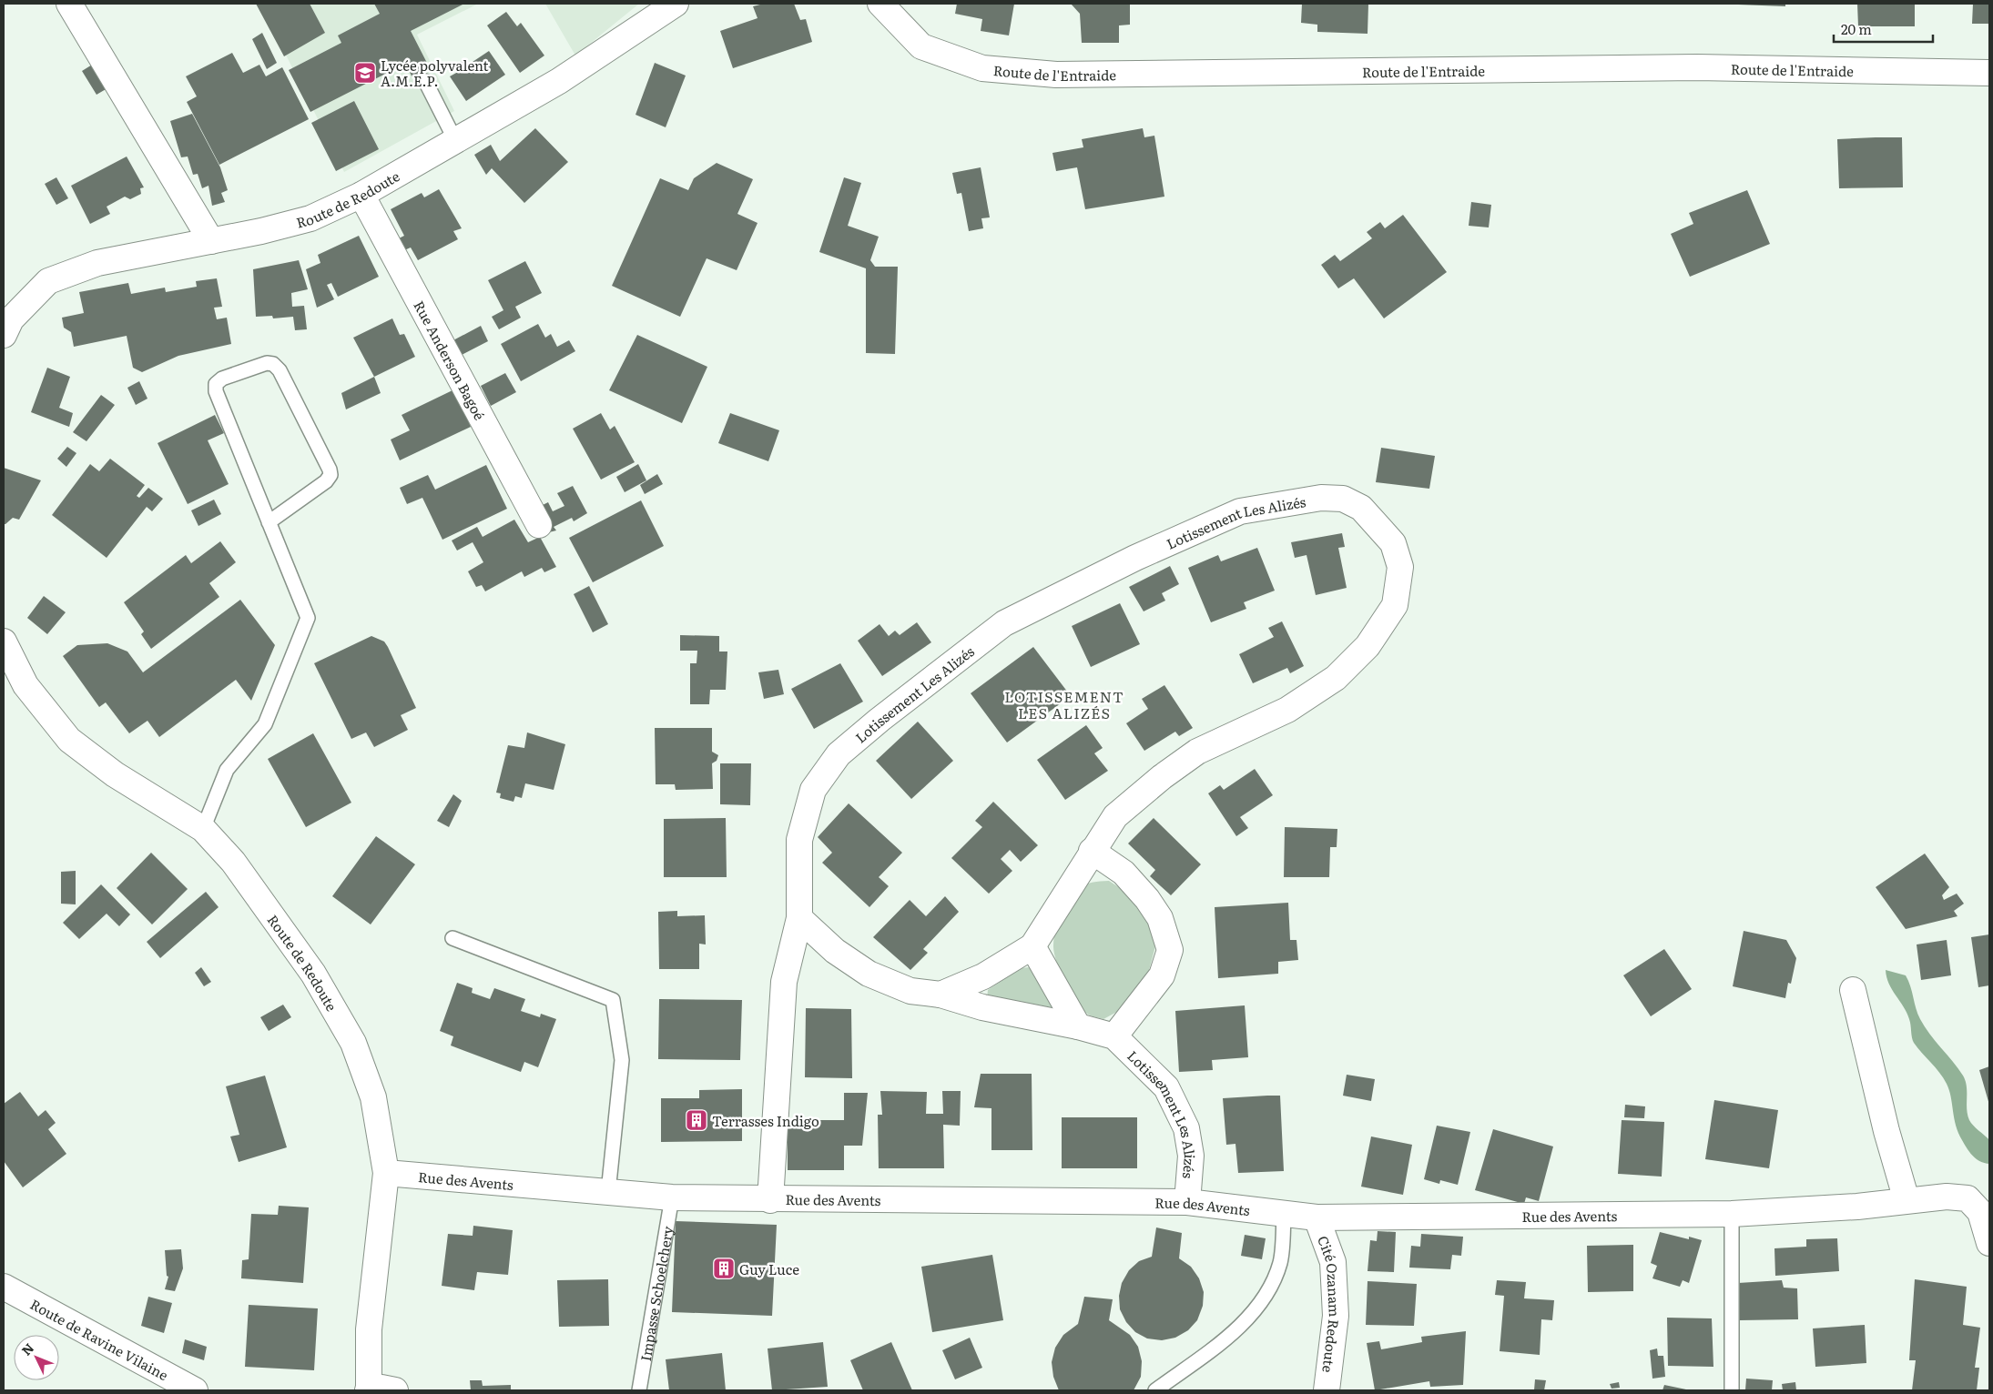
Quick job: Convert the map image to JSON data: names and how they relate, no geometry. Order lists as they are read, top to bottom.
{
  "streets": {
    "street": [
      "Route de l'Entraide",
      "Route de Redoute",
      "Rue Anderson Bagoé",
      "Lotissement Les Alizés",
      "Rue des Avents",
      "Cité Ozanam Redoute",
      "Route de Ravine Vilaine"
    ],
    "lane": ["Impasse Schoelchery"]
  },
  "crossings": [
    ["Route de Redoute", "Rue Anderson Bagoé"],
    ["Route de Redoute", "Rue des Avents"],
    ["Lotissement Les Alizés", "Rue des Avents"],
    ["Rue des Avents", "Impasse Schoelchery"],
    ["Rue des Avents", "Cité Ozanam Redoute"]
  ],
  "districts": ["LOTISSEMENT LES ALIZÉS"],
  "places": {
    "school or university": ["Lycée polyvalent A.M.E.P."],
    "building": ["Terrasses Indigo", "Guy Luce"]
  },
  "scale_bar": "20 m",
  "north": "top left"
}
